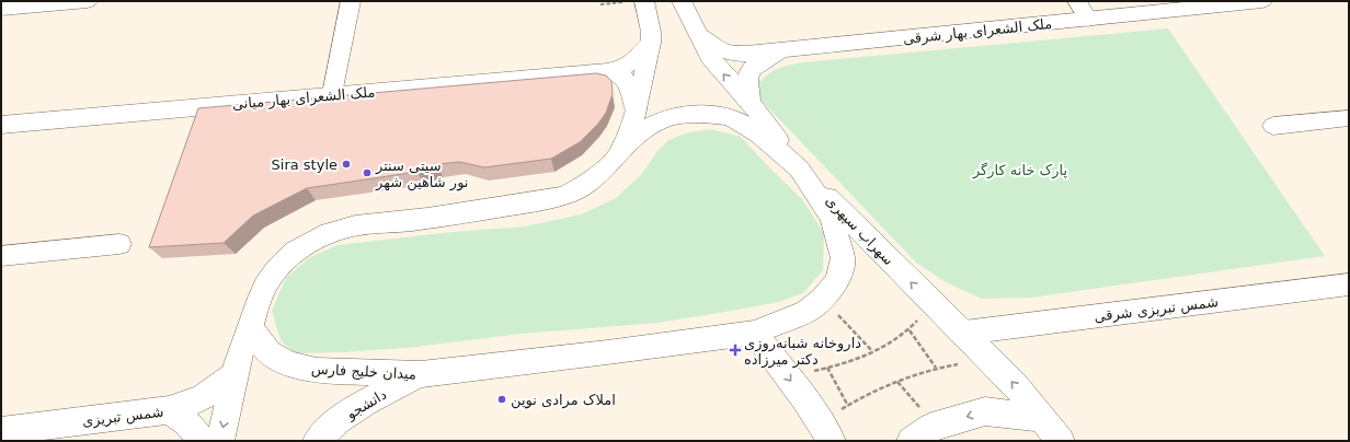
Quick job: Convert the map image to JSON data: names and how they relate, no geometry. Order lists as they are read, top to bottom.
{
  "streets": {
    "main road": [
      "ملک الشعرای بهار شرقی",
      "ملک الشعرای بهار میانی",
      "سهراب سپهری",
      "شمس تبریزی شرقی",
      "میدان خلیج فارس",
      "دانشجو",
      "شمس تبریزی"
    ]
  },
  "crossings": [
    ["ملک الشعرای بهار شرقی", "سهراب سپهری"],
    ["سهراب سپهری", "شمس تبریزی شرقی"],
    ["سهراب سپهری", "میدان خلیج فارس"],
    ["میدان خلیج فارس", "دانشجو"]
  ],
  "parks": ["پارک خانه کارگر"],
  "places": {
    "other": ["Sira style", "سیتی سنتر نور شاهین شهر", "املاک مرادی نوین"],
    "health": ["داروخانه شبانه‌روزی دکتر میرزاده"]
  }
}
